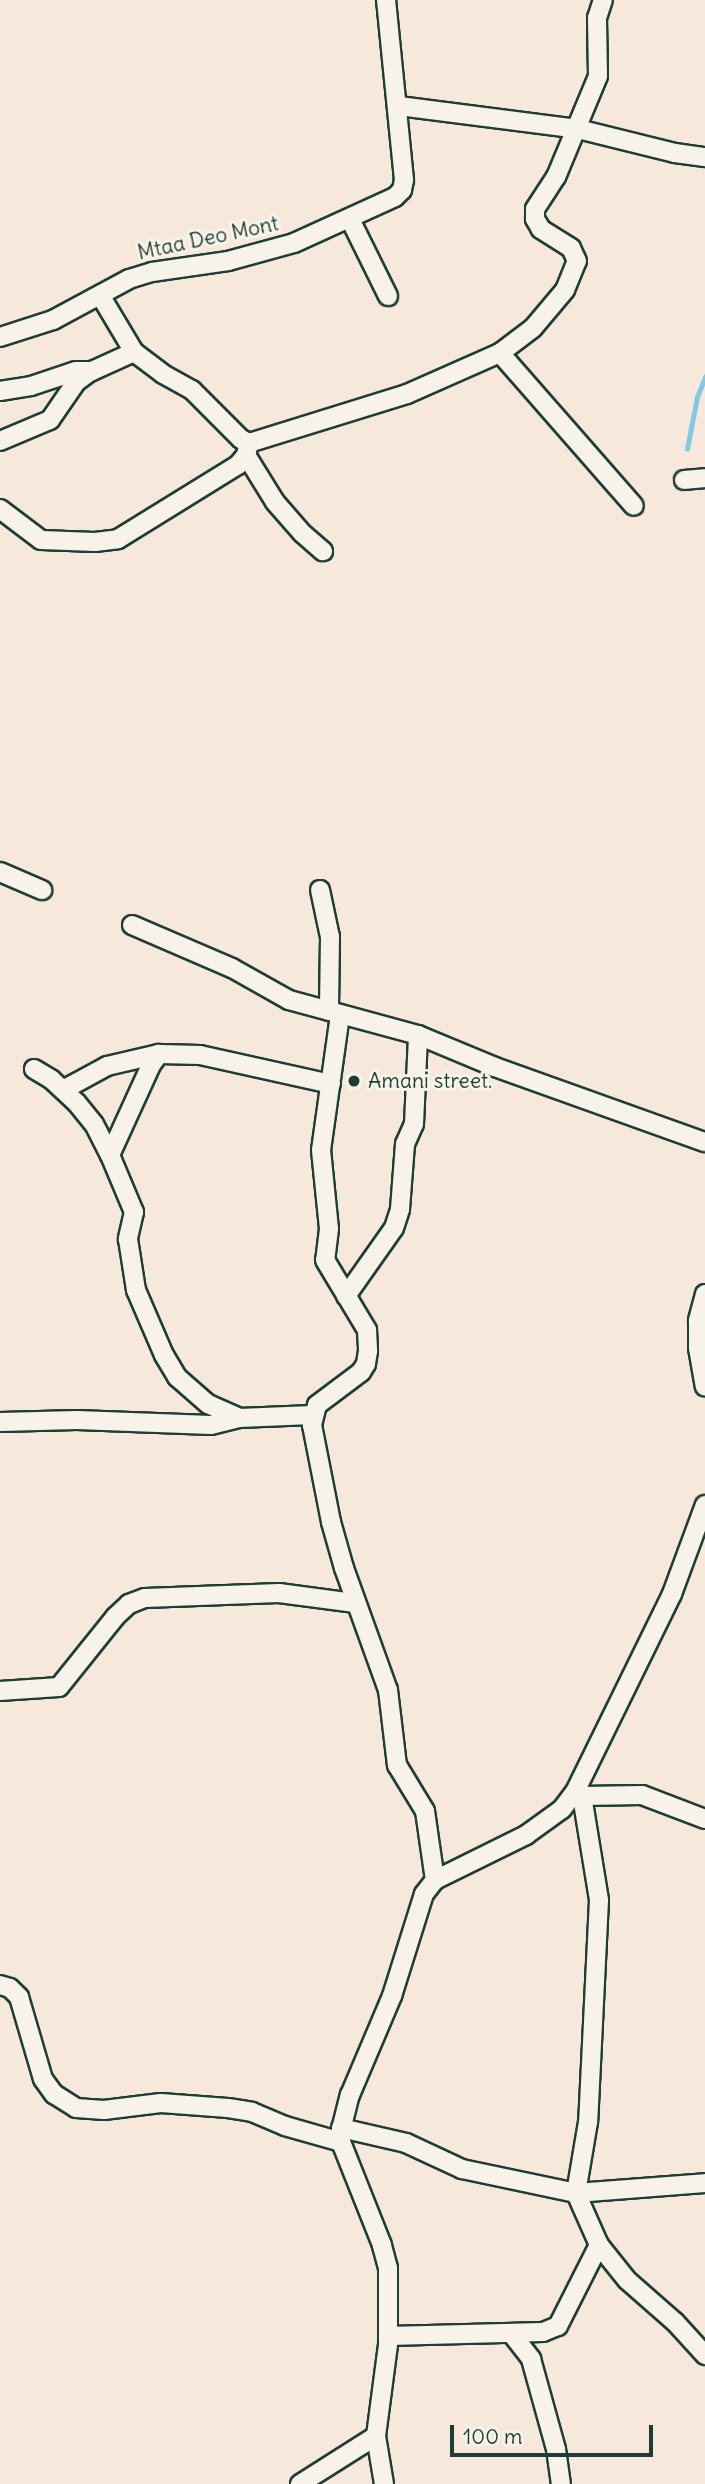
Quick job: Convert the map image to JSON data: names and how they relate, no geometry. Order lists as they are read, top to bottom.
{
  "streets": {
    "street": ["Mtaa Deo Mont"]
  },
  "places": ["Amani street."],
  "scale_bar": "100 m"
}
